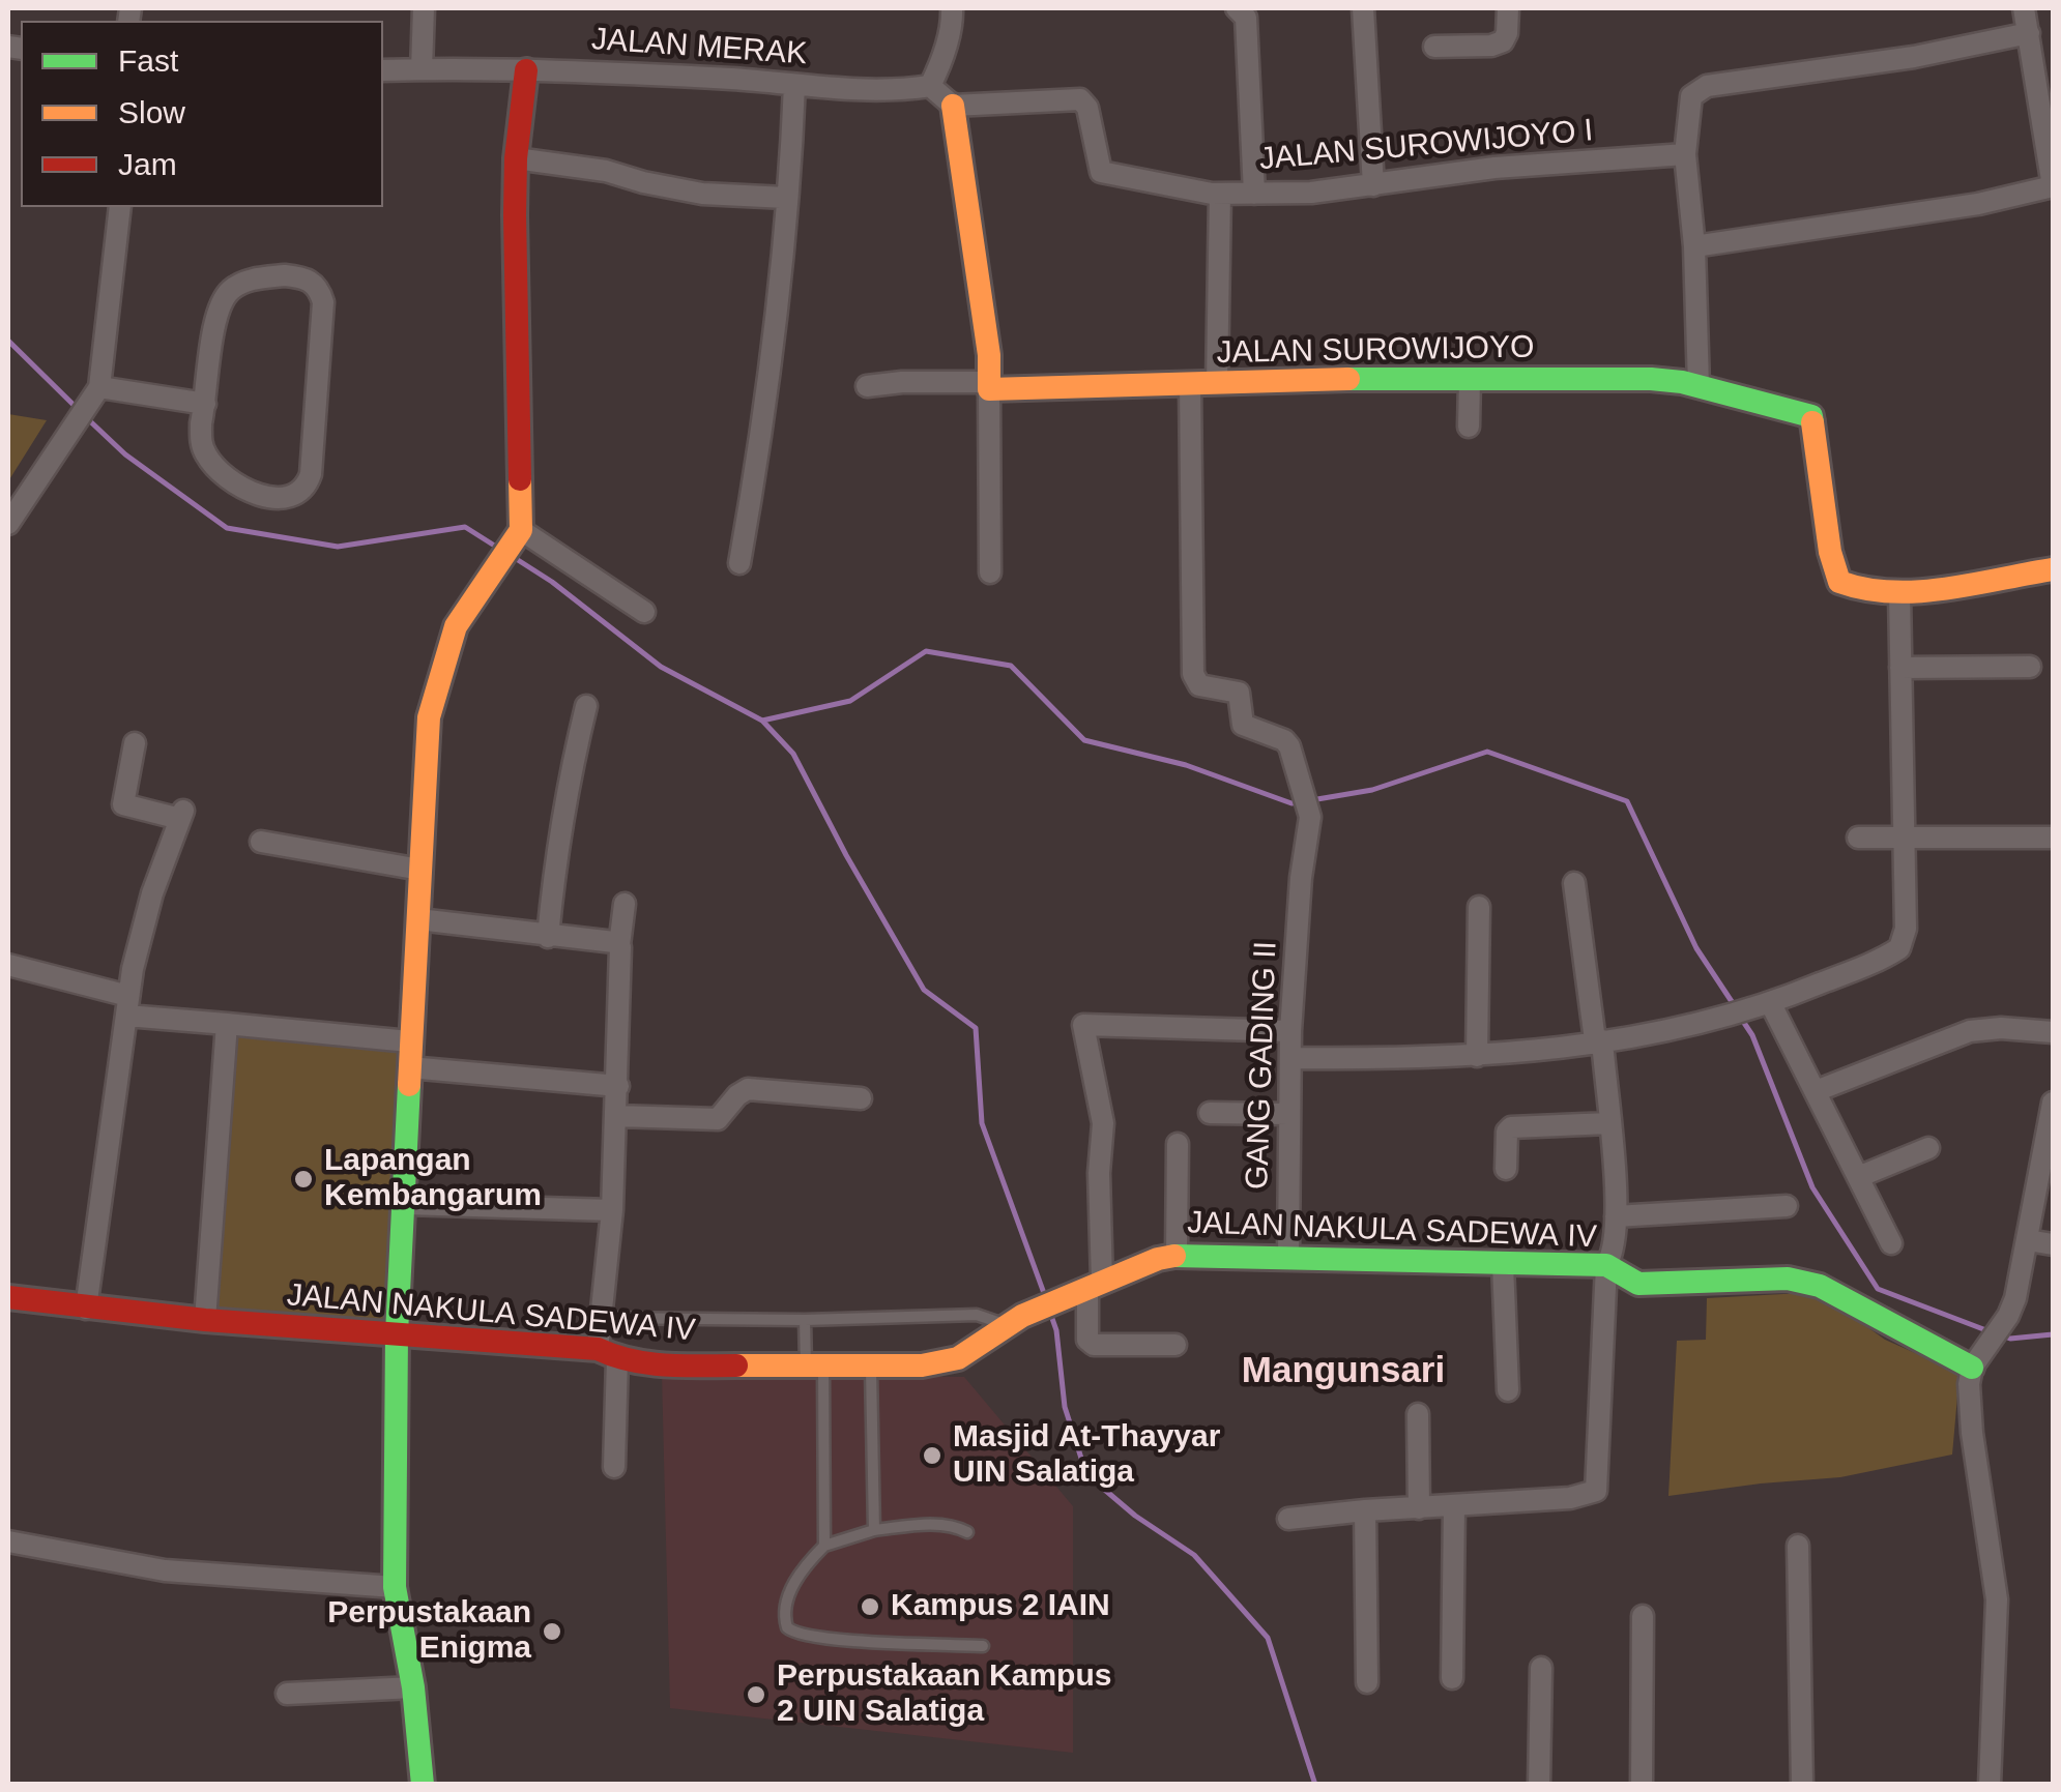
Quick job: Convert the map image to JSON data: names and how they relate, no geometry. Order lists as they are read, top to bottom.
{
  "streets": {
    "street": [
      "JALAN MERAK",
      "JALAN SUROWIJOYO I",
      "JALAN SUROWIJOYO",
      "GANG GADING II",
      "JALAN NAKULA SADEWA IV"
    ]
  },
  "crossings": [
    ["JALAN SUROWIJOYO", "GANG GADING II"],
    ["GANG GADING II", "JALAN NAKULA SADEWA IV"]
  ],
  "districts": ["Mangunsari"],
  "places": [
    "Lapangan Kembangarum",
    "Masjid At-Thayyar UIN Salatiga",
    "Kampus 2 IAIN",
    "Perpustakaan Enigma",
    "Perpustakaan Kampus 2 UIN Salatiga"
  ],
  "legend": ["Fast", "Slow", "Jam"]
}
